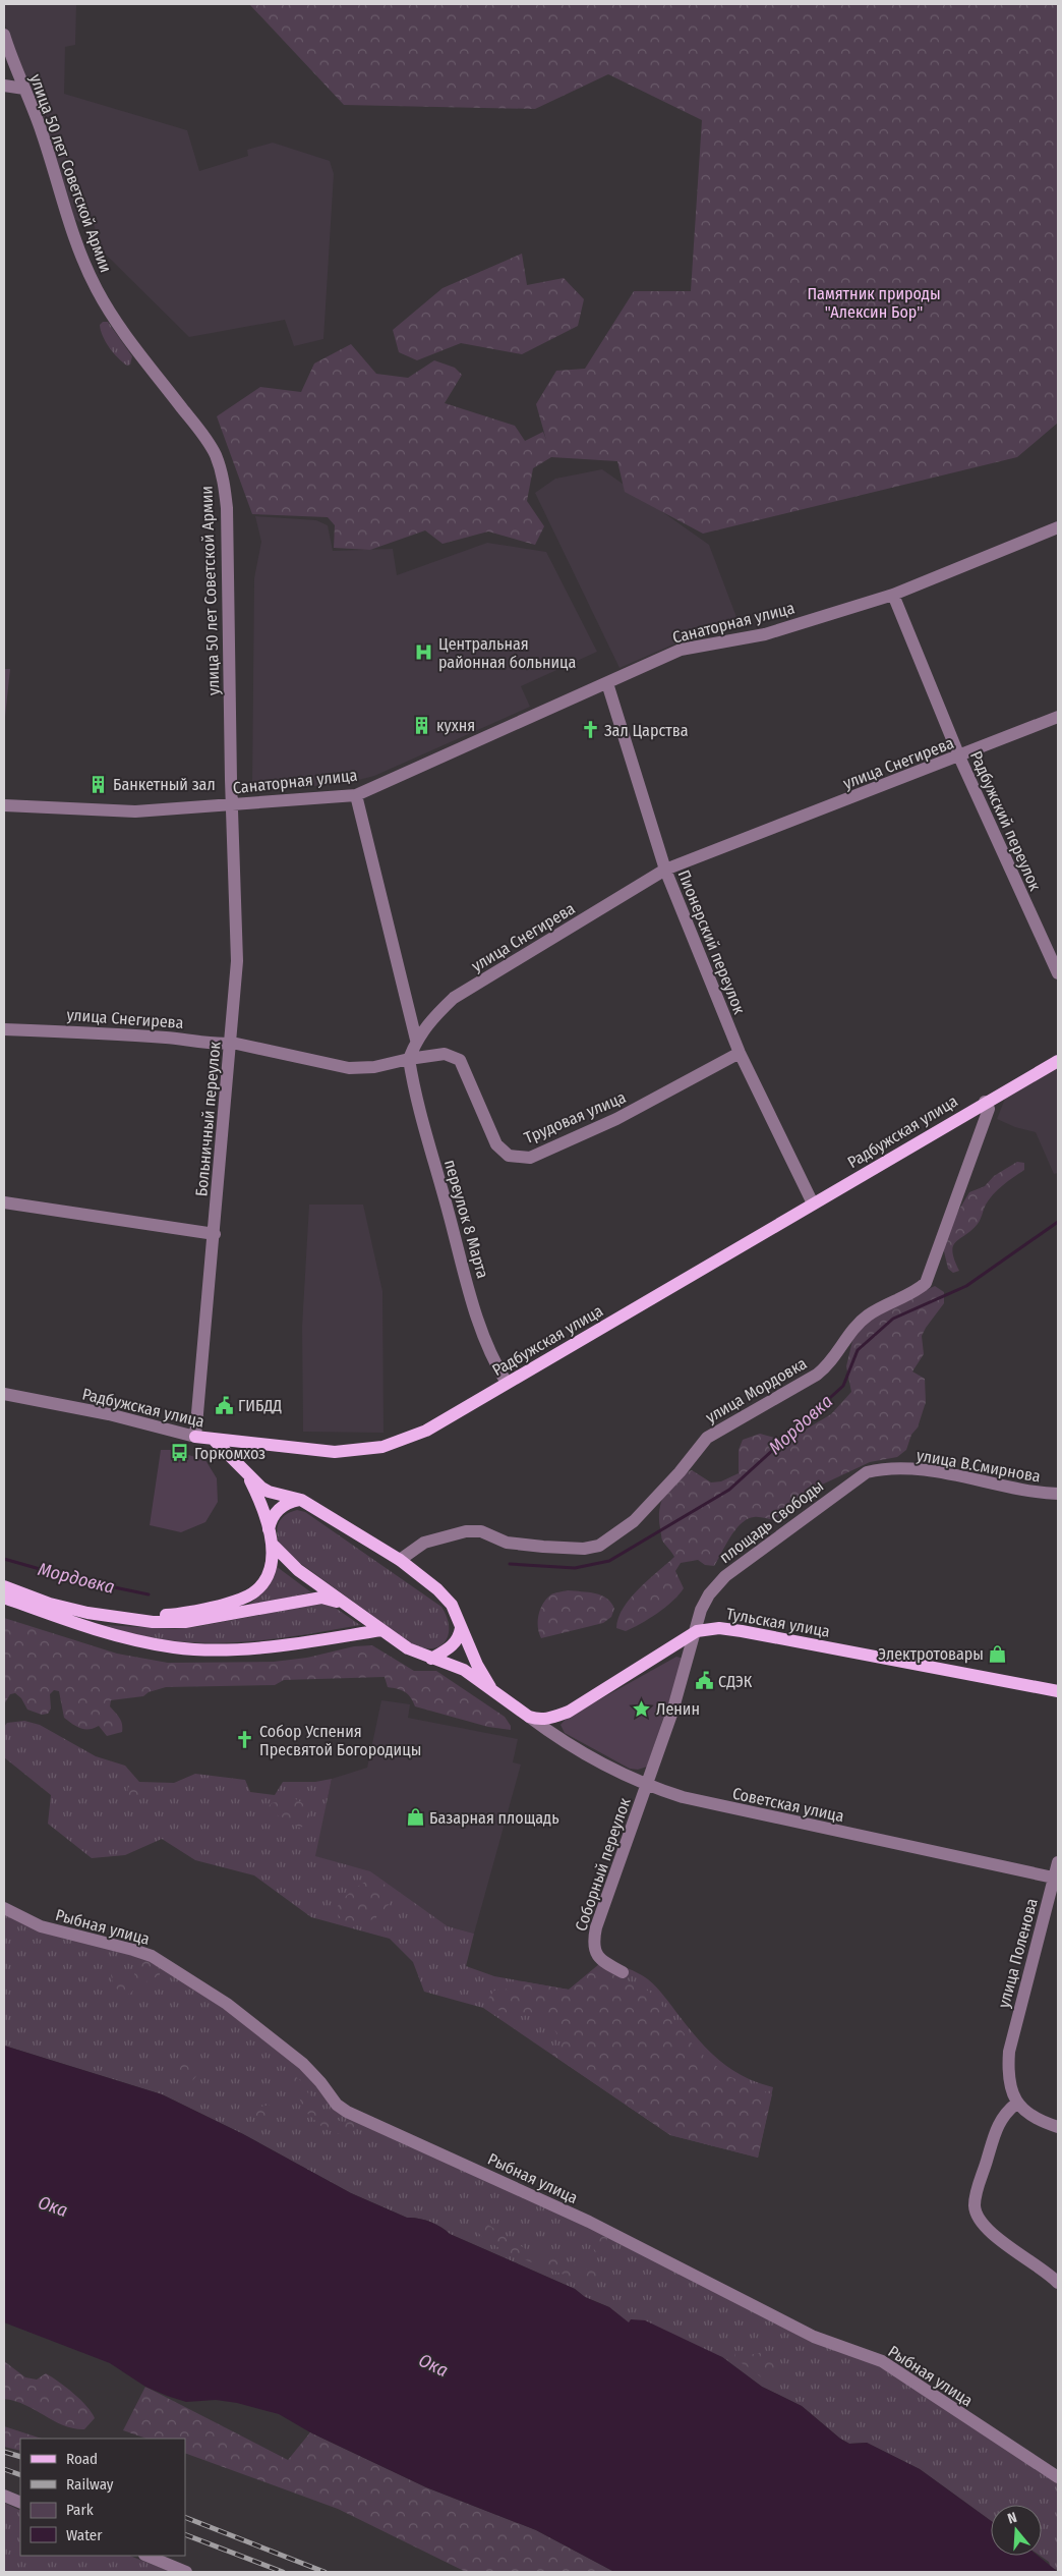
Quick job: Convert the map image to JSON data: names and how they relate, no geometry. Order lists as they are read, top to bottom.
{
  "streets": {
    "main road": ["Радбужская улица", "Тульская улица"],
    "street": [
      "улица 50 лет Советской Армии",
      "Санаторная улица",
      "улица Снегирева",
      "Радбужский переулок",
      "Пионерский переулок",
      "Трудовая улица",
      "Больничный переулок",
      "переулок 8 Марта",
      "улица Мордовка",
      "улица В.Смирнова",
      "площадь Свободы",
      "Советская улица",
      "Соборный переулок",
      "Рыбная улица",
      "улица Поленова"
    ]
  },
  "crossings": [
    ["улица 50 лет Советской Армии", "Санаторная улица"],
    ["улица 50 лет Советской Армии", "Больничный переулок"],
    ["Санаторная улица", "Радбужский переулок"],
    ["Санаторная улица", "Пионерский переулок"],
    ["Санаторная улица", "Больничный переулок"],
    ["улица Снегирева", "Радбужский переулок"],
    ["улица Снегирева", "Пионерский переулок"],
    ["улица Снегирева", "Трудовая улица"],
    ["улица Снегирева", "Больничный переулок"],
    ["улица Снегирева", "переулок 8 Марта"],
    ["Пионерский переулок", "Трудовая улица"],
    ["Пионерский переулок", "Радбужская улица"],
    ["Трудовая улица", "переулок 8 Марта"],
    ["Больничный переулок", "Радбужская улица"],
    ["Радбужская улица", "переулок 8 Марта"],
    ["Радбужская улица", "улица Мордовка"],
    ["улица В.Смирнова", "площадь Свободы"],
    ["площадь Свободы", "Тульская улица"],
    ["площадь Свободы", "Советская улица"],
    ["площадь Свободы", "Соборный переулок"],
    ["Тульская улица", "Советская улица"],
    ["Советская улица", "Соборный переулок"],
    ["Советская улица", "улица Поленова"]
  ],
  "water": ["Мордовка", "Ока"],
  "parks": ["Памятник природы \"Алексин Бор\""],
  "places": {
    "hospital": ["Центральная районная больница"],
    "building": ["кухня", "Банкетный зал"],
    "church": ["Зал Царства", "Собор Успения Пресвятой Богородицы"],
    "public building": ["ГИБДД", "СДЭК"],
    "bus stop": ["Горкомхоз"],
    "shop": ["Электротовары", "Базарная площадь"],
    "place": ["Ленин"]
  },
  "legend": [
    "Road",
    "Railway",
    "Park",
    "Water"
  ],
  "north": "top"
}
